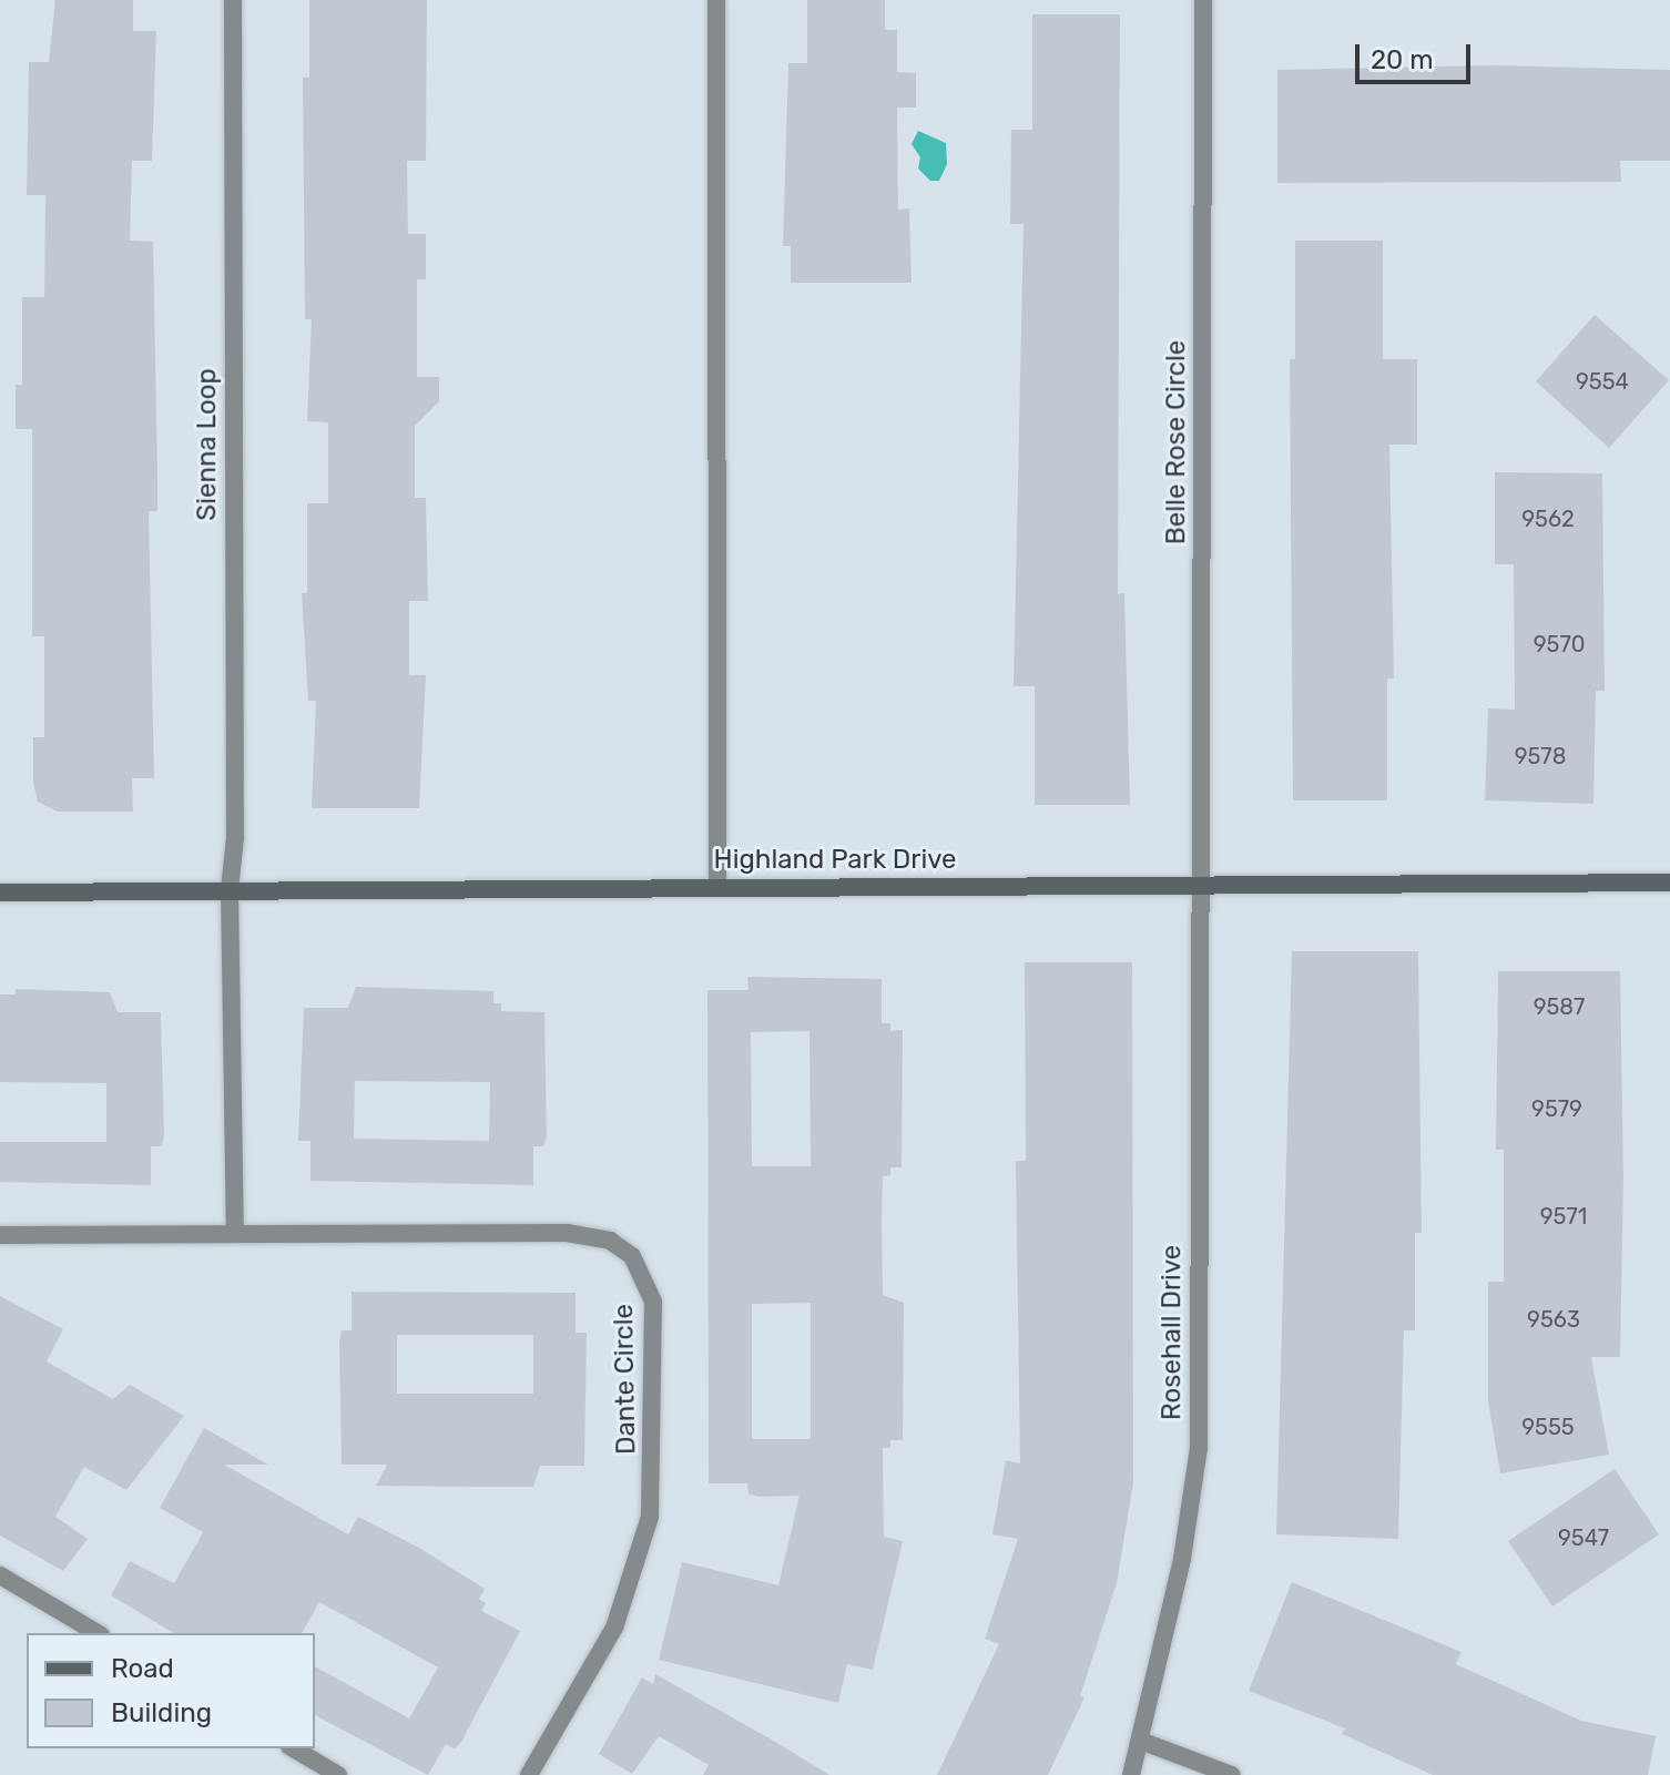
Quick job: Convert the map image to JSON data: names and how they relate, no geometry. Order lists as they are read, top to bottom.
{
  "streets": {
    "street": [
      "Belle Rose Circle",
      "Sienna Loop",
      "Highland Park Drive",
      "Rosehall Drive",
      "Dante Circle"
    ]
  },
  "crossings": [
    ["Belle Rose Circle", "Highland Park Drive"],
    ["Belle Rose Circle", "Rosehall Drive"],
    ["Sienna Loop", "Highland Park Drive"],
    ["Highland Park Drive", "Rosehall Drive"]
  ],
  "house_numbers": [
    "9554",
    "9562",
    "9570",
    "9578",
    "9587",
    "9579",
    "9571",
    "9563",
    "9555",
    "9547"
  ],
  "legend": ["Road", "Building"],
  "scale_bar": "20 m"
}
